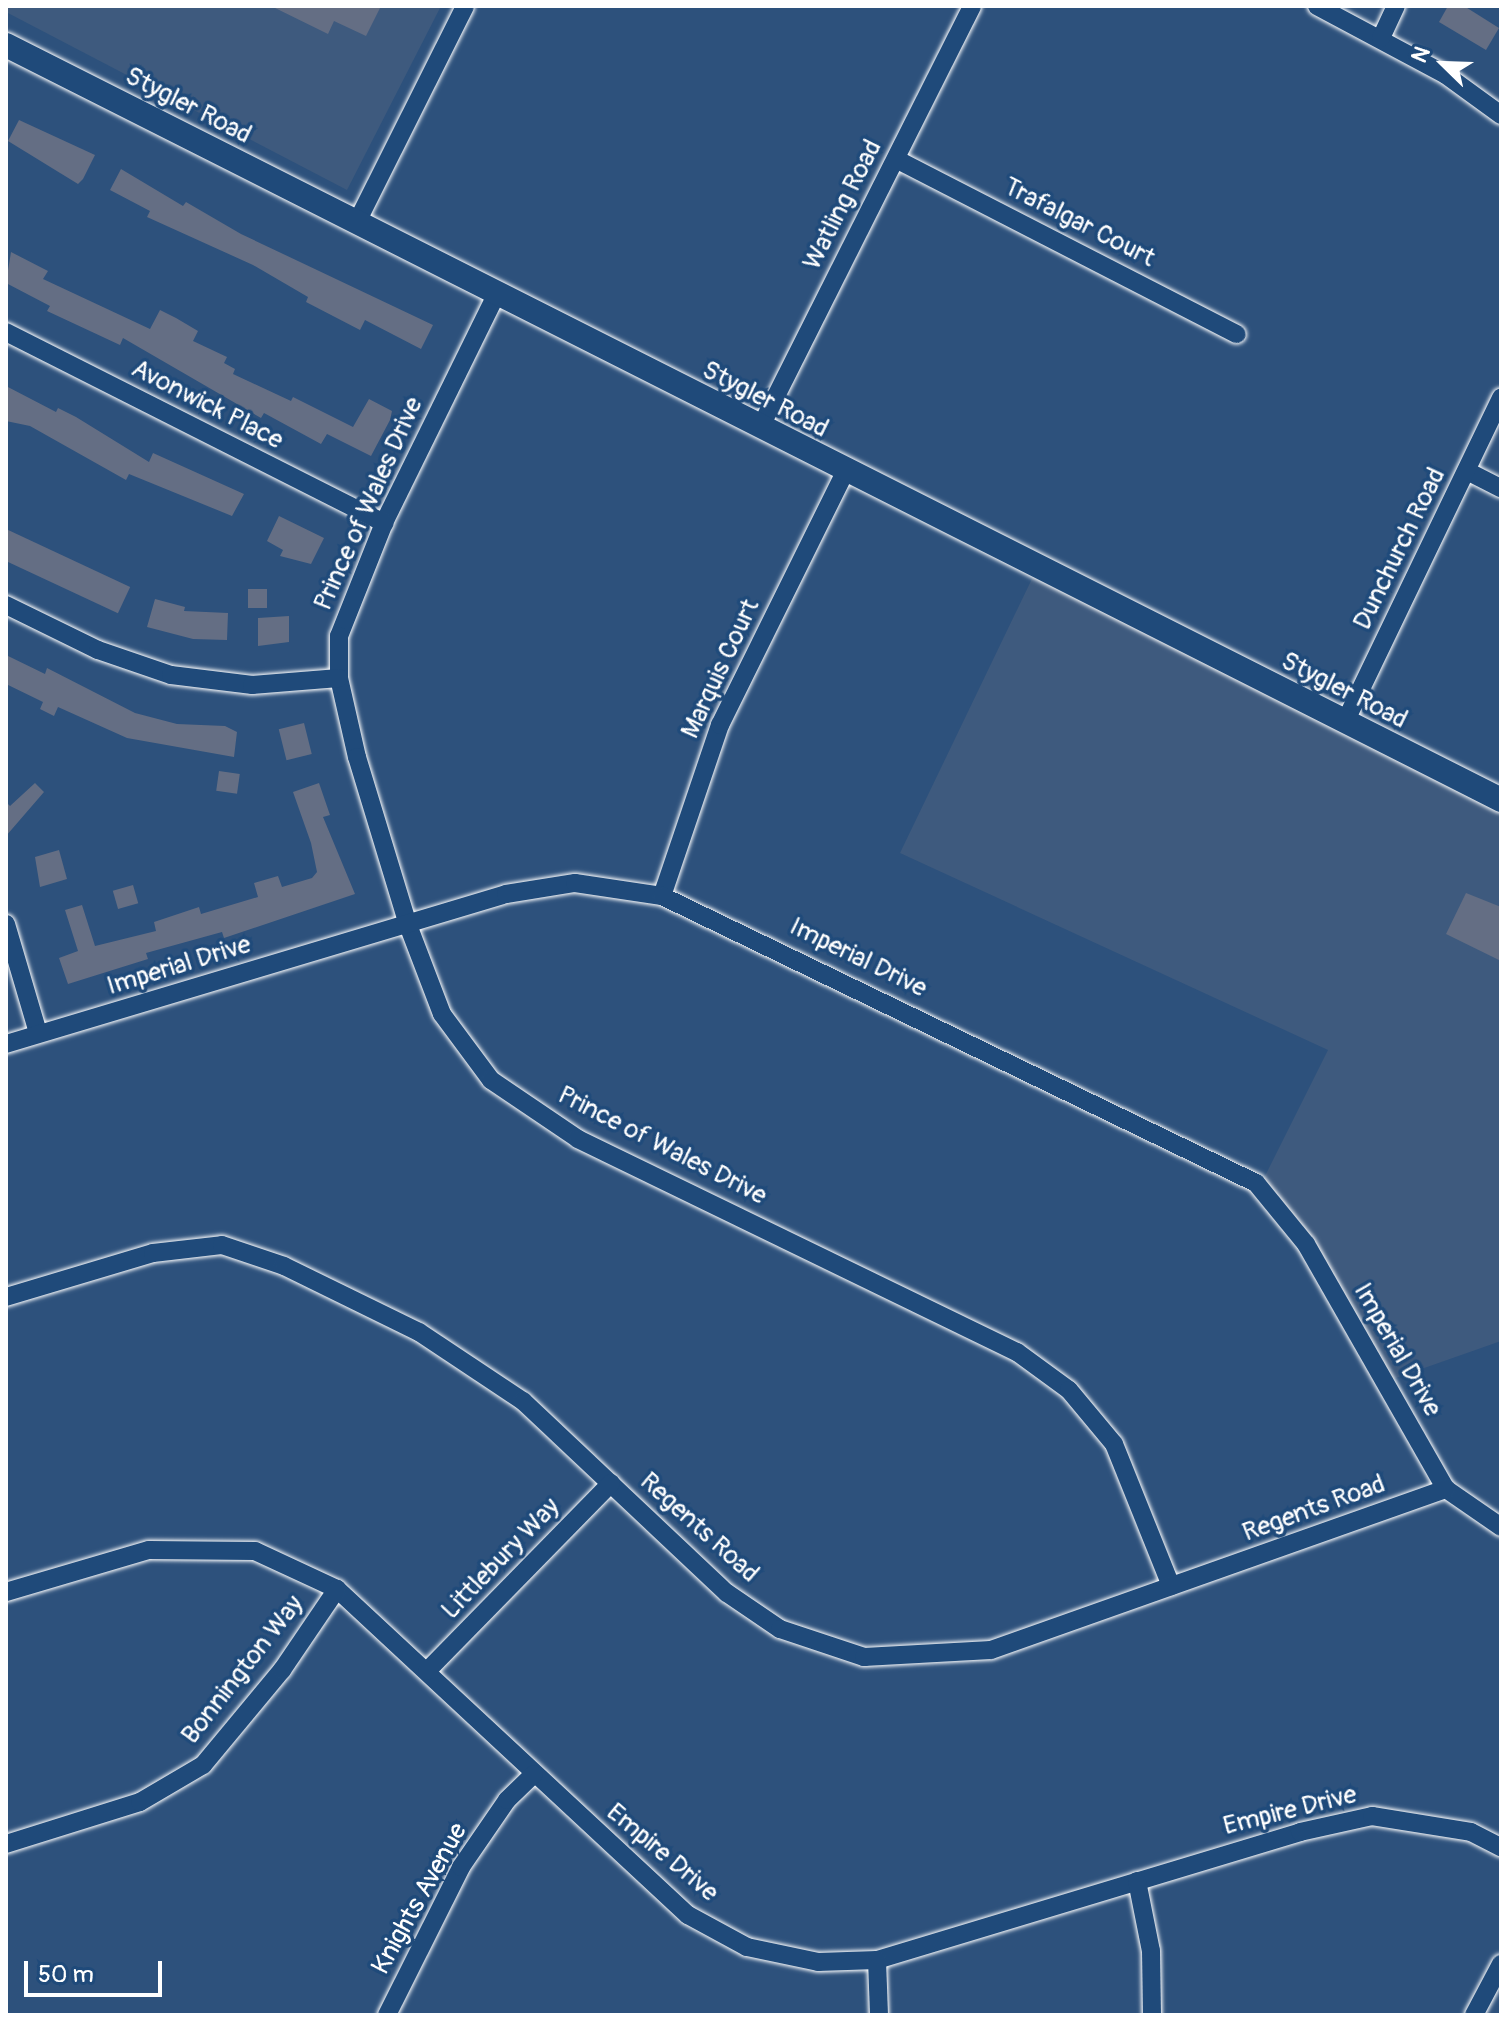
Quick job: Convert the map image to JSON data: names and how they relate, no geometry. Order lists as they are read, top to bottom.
{
  "streets": {
    "main road": ["Stygler Road"],
    "street": [
      "Watling Road",
      "Trafalgar Court",
      "Avonwick Place",
      "Prince of Wales Drive",
      "Dunchurch Road",
      "Marquis Court",
      "Imperial Drive",
      "Regents Road",
      "Littlebury Way",
      "Bonnington Way",
      "Empire Drive",
      "Knights Avenue"
    ]
  },
  "crossings": [
    ["Stygler Road", "Watling Road"],
    ["Stygler Road", "Prince of Wales Drive"],
    ["Stygler Road", "Dunchurch Road"],
    ["Stygler Road", "Marquis Court"],
    ["Watling Road", "Trafalgar Court"],
    ["Avonwick Place", "Prince of Wales Drive"],
    ["Prince of Wales Drive", "Imperial Drive"],
    ["Prince of Wales Drive", "Regents Road"],
    ["Marquis Court", "Imperial Drive"],
    ["Imperial Drive", "Regents Road"],
    ["Regents Road", "Littlebury Way"],
    ["Littlebury Way", "Empire Drive"],
    ["Bonnington Way", "Empire Drive"],
    ["Empire Drive", "Knights Avenue"]
  ],
  "scale_bar": "50 m",
  "north": "top left"
}
